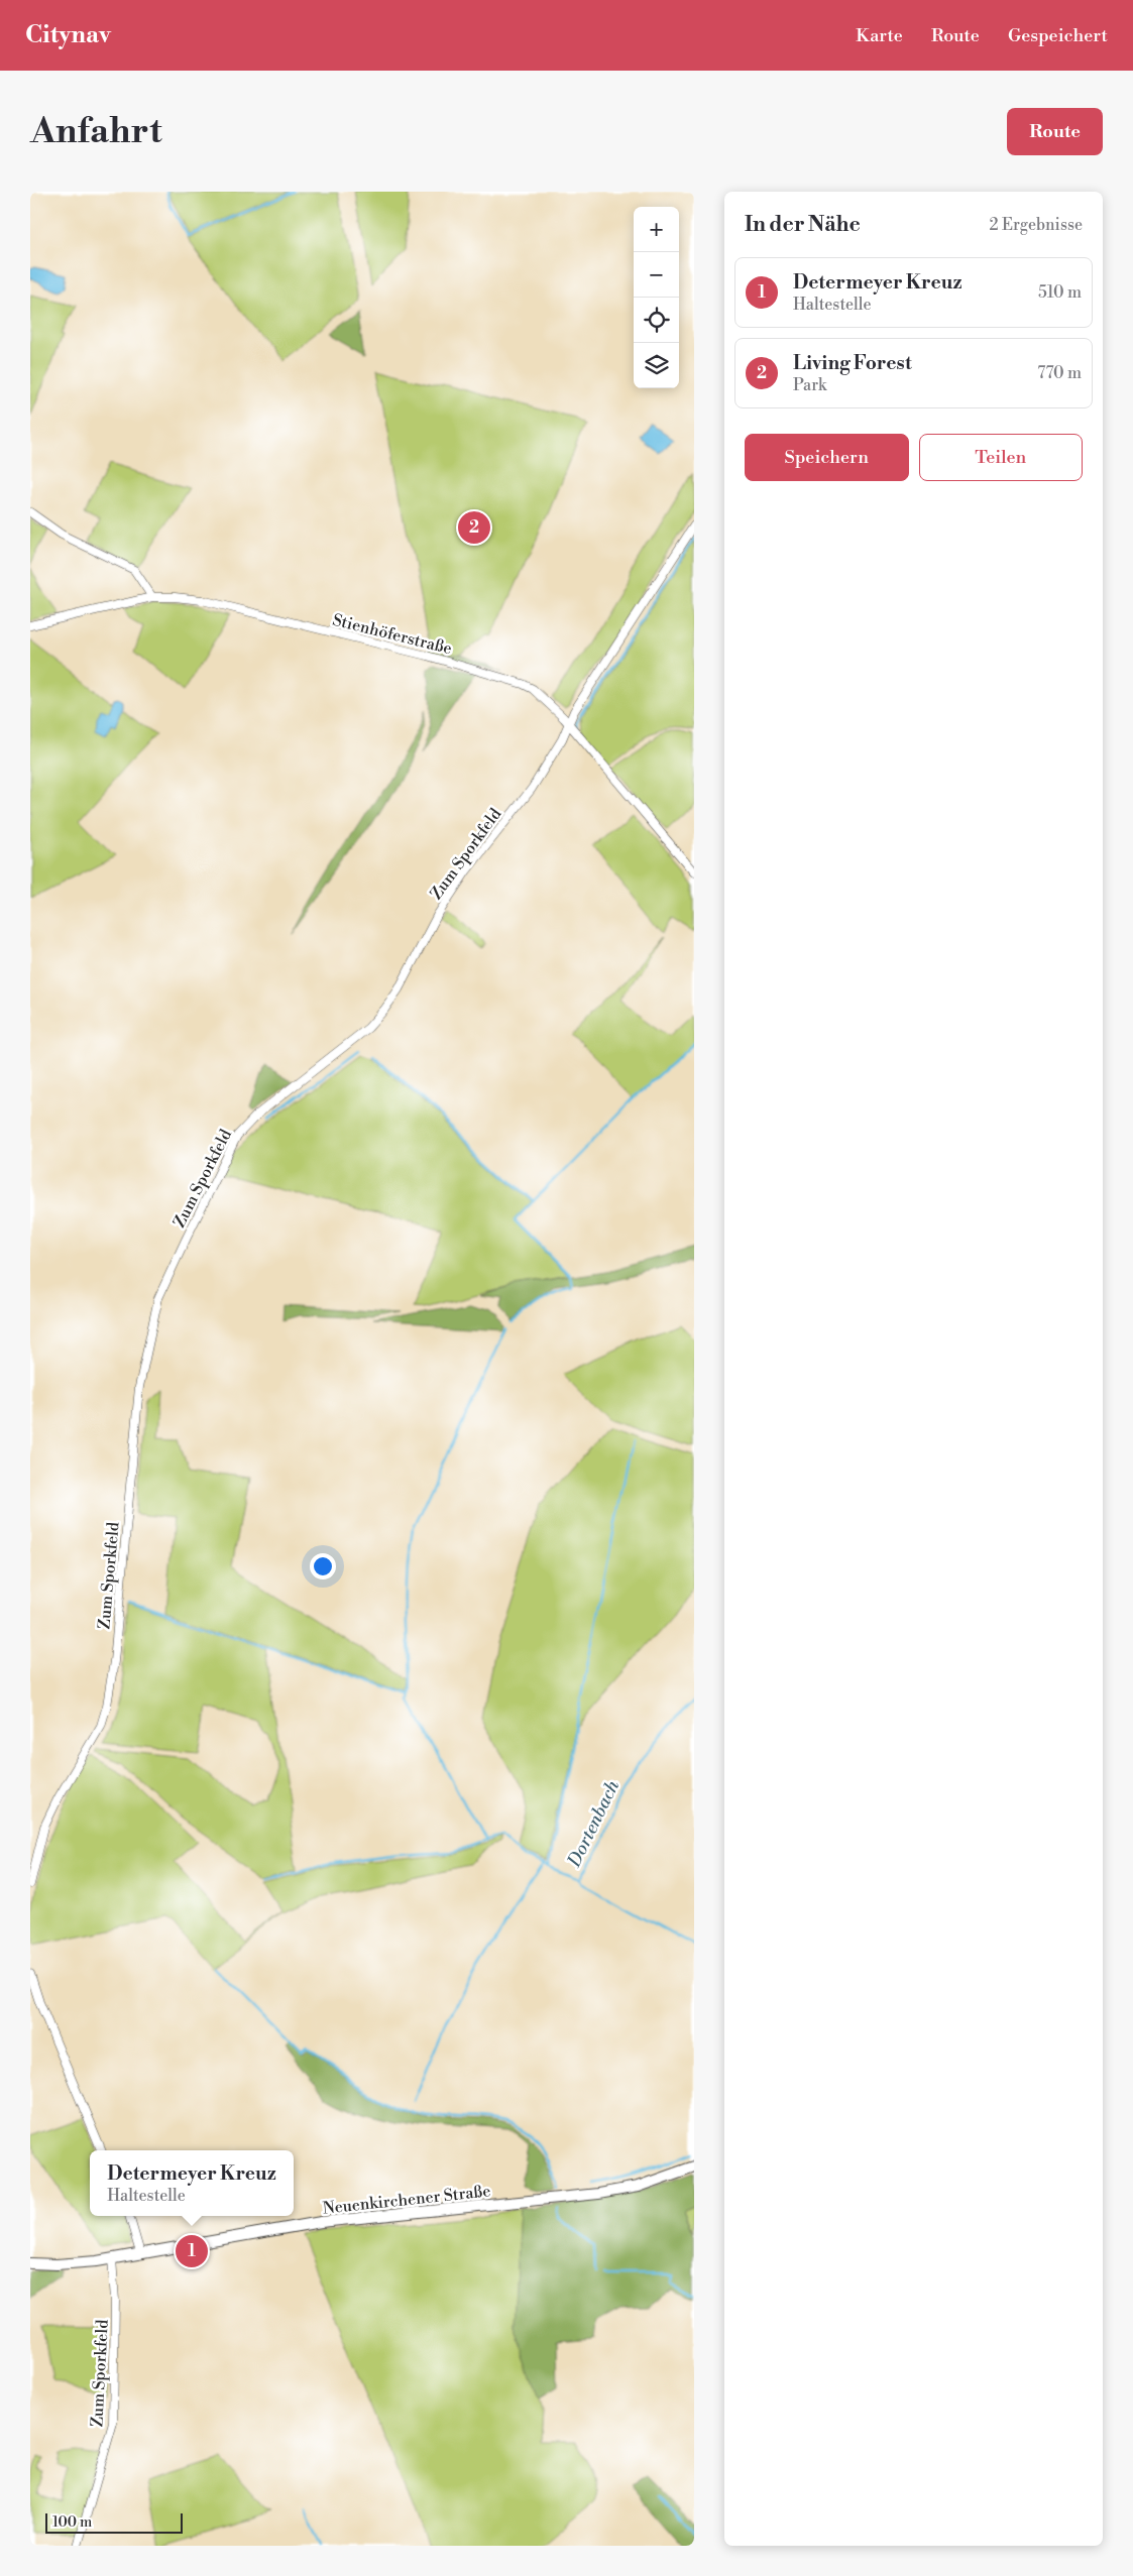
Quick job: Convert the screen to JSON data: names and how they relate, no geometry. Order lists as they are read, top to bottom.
{
  "streets": {
    "street": ["Stienhöferstraße", "Zum Sporkfeld", "Neuenkirchener Straße"]
  },
  "crossings": [
    ["Stienhöferstraße", "Zum Sporkfeld"],
    ["Zum Sporkfeld", "Neuenkirchener Straße"]
  ],
  "water": ["Dortenbach"],
  "scale_bar": "100 m",
  "page": {
    "header": "Citynav",
    "nav": ["Karte", "Route", "Gespeichert"],
    "buttons": [
      "Route",
      ["Speichern", "Teilen"]
    ],
    "title": "Anfahrt",
    "heading": ["In der Nähe", "2 Ergebnisse"],
    "map_buttons": ["+", "−"],
    "list": [
      {
        "mark": "1",
        "name": "Determeyer Kreuz",
        "note": "Haltestelle",
        "value": "510 m"
      },
      {
        "mark": "2",
        "name": "Living Forest",
        "note": "Park",
        "value": "770 m"
      }
    ],
    "pins": ["2", "1"],
    "popup": ["Determeyer Kreuz", "Haltestelle"],
    "scale": "100 m"
  }
}
